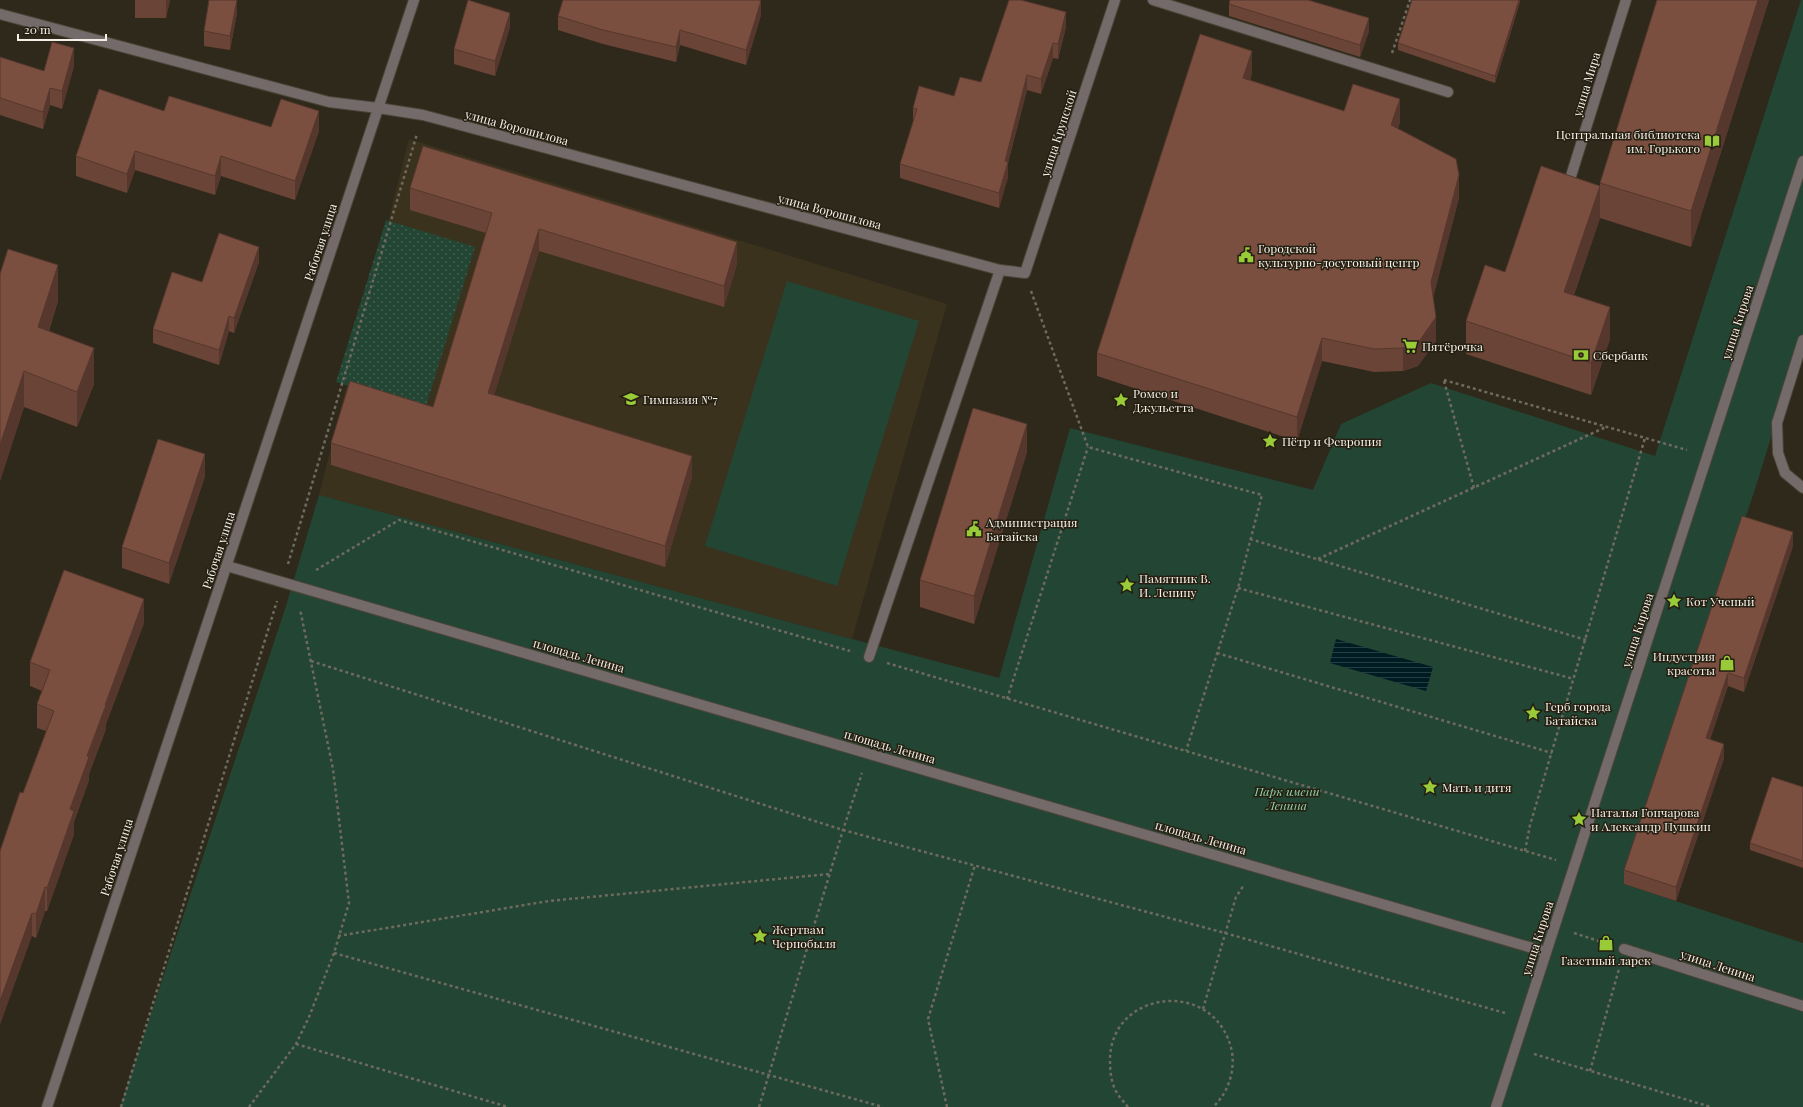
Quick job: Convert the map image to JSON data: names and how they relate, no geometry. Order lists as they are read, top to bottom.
{
  "streets": {
    "street": [
      "улица Мира",
      "улица Ворошилова",
      "улица Крупской",
      "Рабочая улица",
      "улица Кирова",
      "площадь Ленина",
      "улица Ленина"
    ]
  },
  "crossings": [
    ["улица Ворошилова", "улица Крупской"],
    ["улица Ворошилова", "Рабочая улица"],
    ["Рабочая улица", "площадь Ленина"],
    ["улица Кирова", "площадь Ленина"]
  ],
  "parks": ["Парк имени Ленина"],
  "places": {
    "library": ["Центральная библиотека им. Горького"],
    "public building": ["Городской культурно-досуговый центр", "Администрация Батайска"],
    "supermarket": ["Пятёрочка"],
    "bank": ["Сбербанк"],
    "school or university": ["Гимназия №7"],
    "place": [
      "Ромео и Джульетта",
      "Пётр и Феврония",
      "Памятник В. И. Ленину",
      "Кот Ученый",
      "Герб города Батайска",
      "Мать и дитя",
      "Наталья Гончарова и Александр Пушкин",
      "Жертвам Чернобыля"
    ],
    "shop": ["Индустрия красоты", "Газетный ларек"]
  },
  "scale_bar": "20 m"
}
